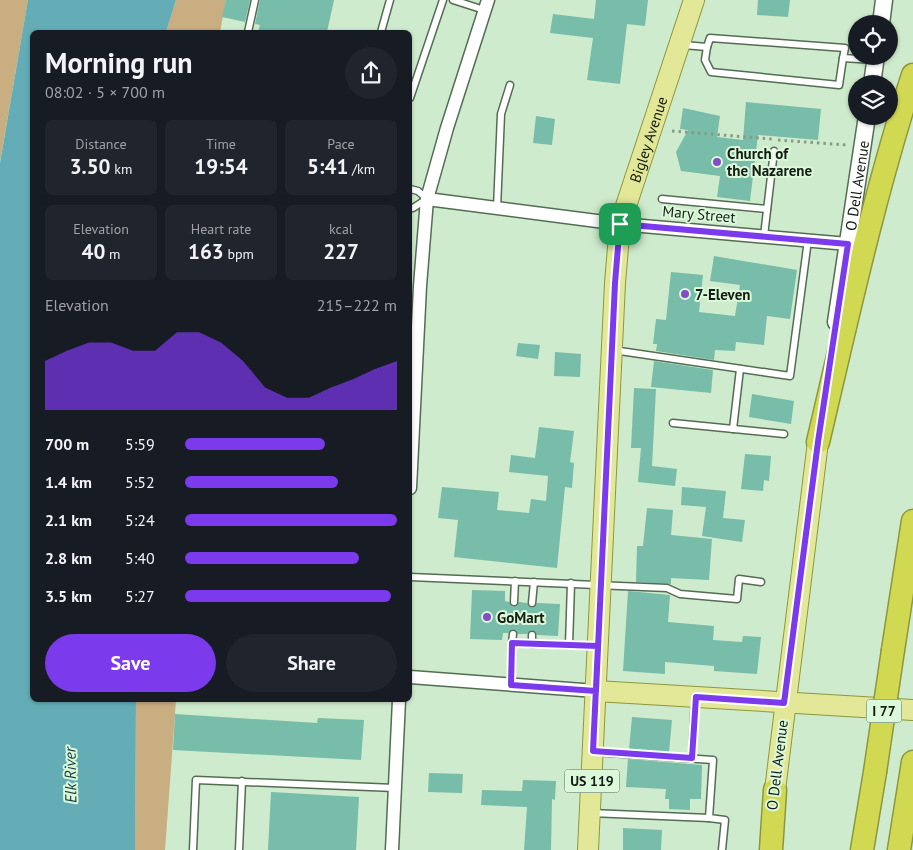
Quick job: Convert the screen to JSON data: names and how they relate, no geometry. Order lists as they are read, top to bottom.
{
  "streets": {
    "highway": ["I 77"],
    "main road": ["Bigley Avenue", "O Dell Avenue", "US 119"],
    "street": ["Mary Street"]
  },
  "crossings": [
    ["Bigley Avenue", "Mary Street"],
    ["O Dell Avenue", "Mary Street"]
  ],
  "water": ["Elk River"],
  "places": ["Church of the Nazarene", "7-Eleven", "GoMart"],
  "page": {
    "heading": ["Morning run", "08:02 · 5 × 700 m"],
    "stats": [
      ["Distance", "3.50 km"],
      ["Time", "19:54"],
      ["Pace", "5:41 /km"],
      ["Elevation", "40 m"],
      ["Heart rate", "163 bpm"],
      ["kcal", "227"]
    ],
    "chart": ["Elevation", "215–222 m"],
    "list": [
      {
        "name": "700 m",
        "note": "5:59"
      },
      {
        "name": "1.4 km",
        "note": "5:52"
      },
      {
        "name": "2.1 km",
        "note": "5:24"
      },
      {
        "name": "2.8 km",
        "note": "5:40"
      },
      {
        "name": "3.5 km",
        "note": "5:27"
      }
    ],
    "buttons": ["Save", "Share"]
  }
}
